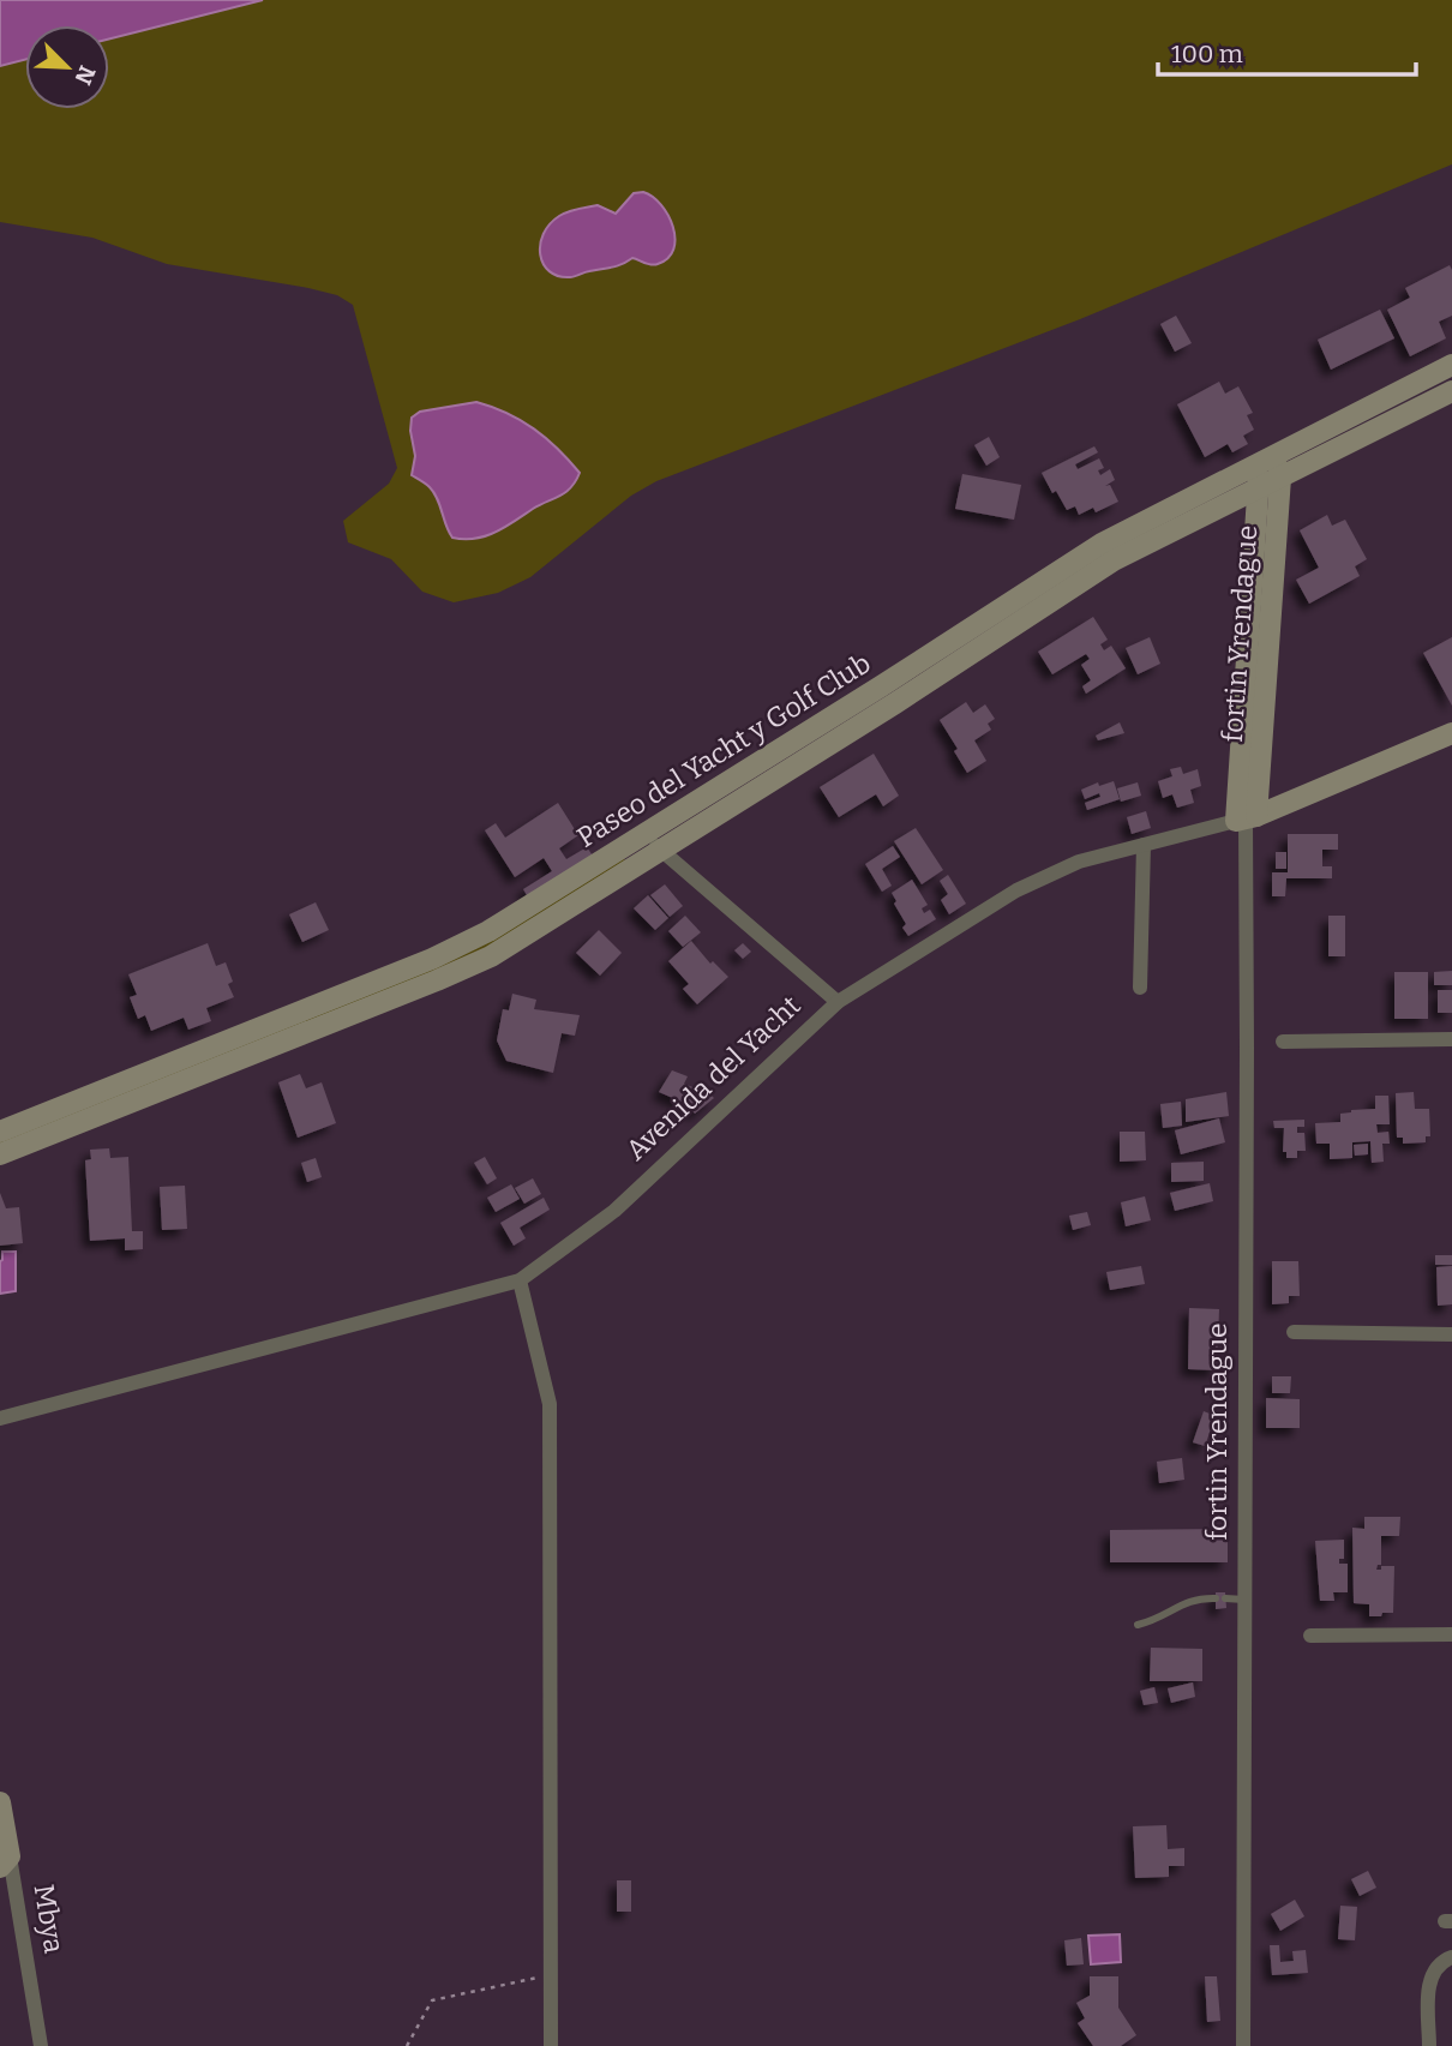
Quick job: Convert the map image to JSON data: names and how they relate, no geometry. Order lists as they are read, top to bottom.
{
  "streets": {
    "main road": [
      "fortin Yrendague",
      "Paseo del Yacht y Golf Club",
      "Avenida del Yacht",
      "Mbya"
    ]
  },
  "crossings": [
    ["fortin Yrendague", "Paseo del Yacht y Golf Club"],
    ["fortin Yrendague", "Avenida del Yacht"]
  ],
  "scale_bar": "100 m",
  "north": "bottom right"
}
